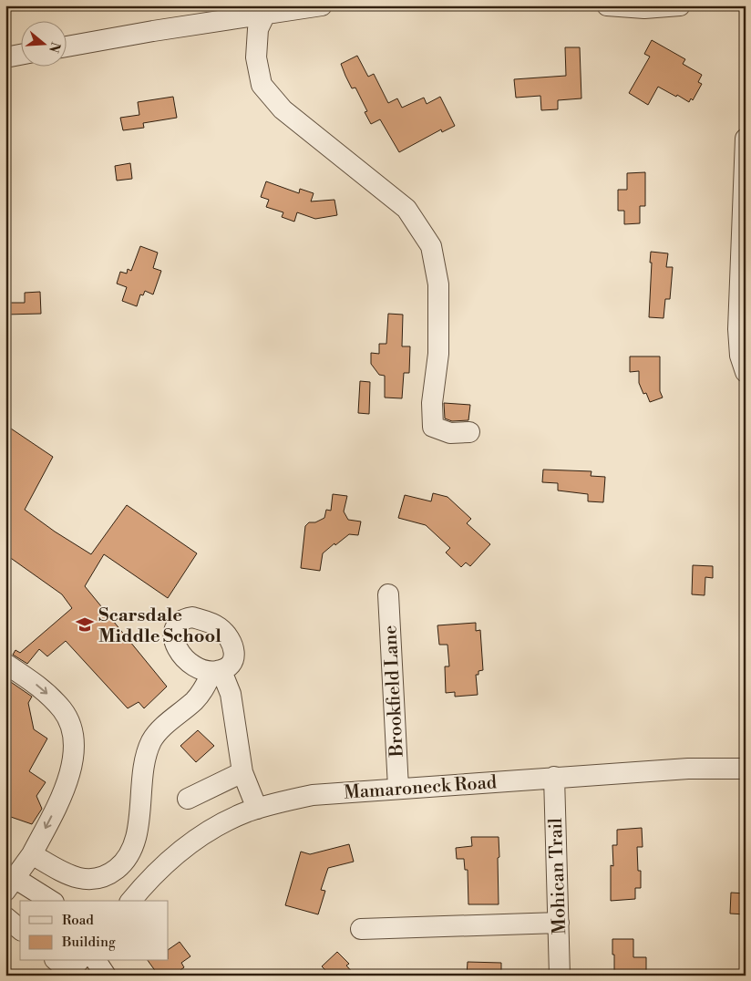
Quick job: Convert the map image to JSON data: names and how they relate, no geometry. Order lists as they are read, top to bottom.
{
  "streets": {
    "street": ["Brookfield Lane", "Mamaroneck Road", "Mohican Trail"]
  },
  "crossings": [
    ["Brookfield Lane", "Mamaroneck Road"],
    ["Mamaroneck Road", "Mohican Trail"]
  ],
  "places": {
    "school or university": ["Scarsdale Middle School"]
  },
  "legend": ["Road", "Building"],
  "north": "right"
}
